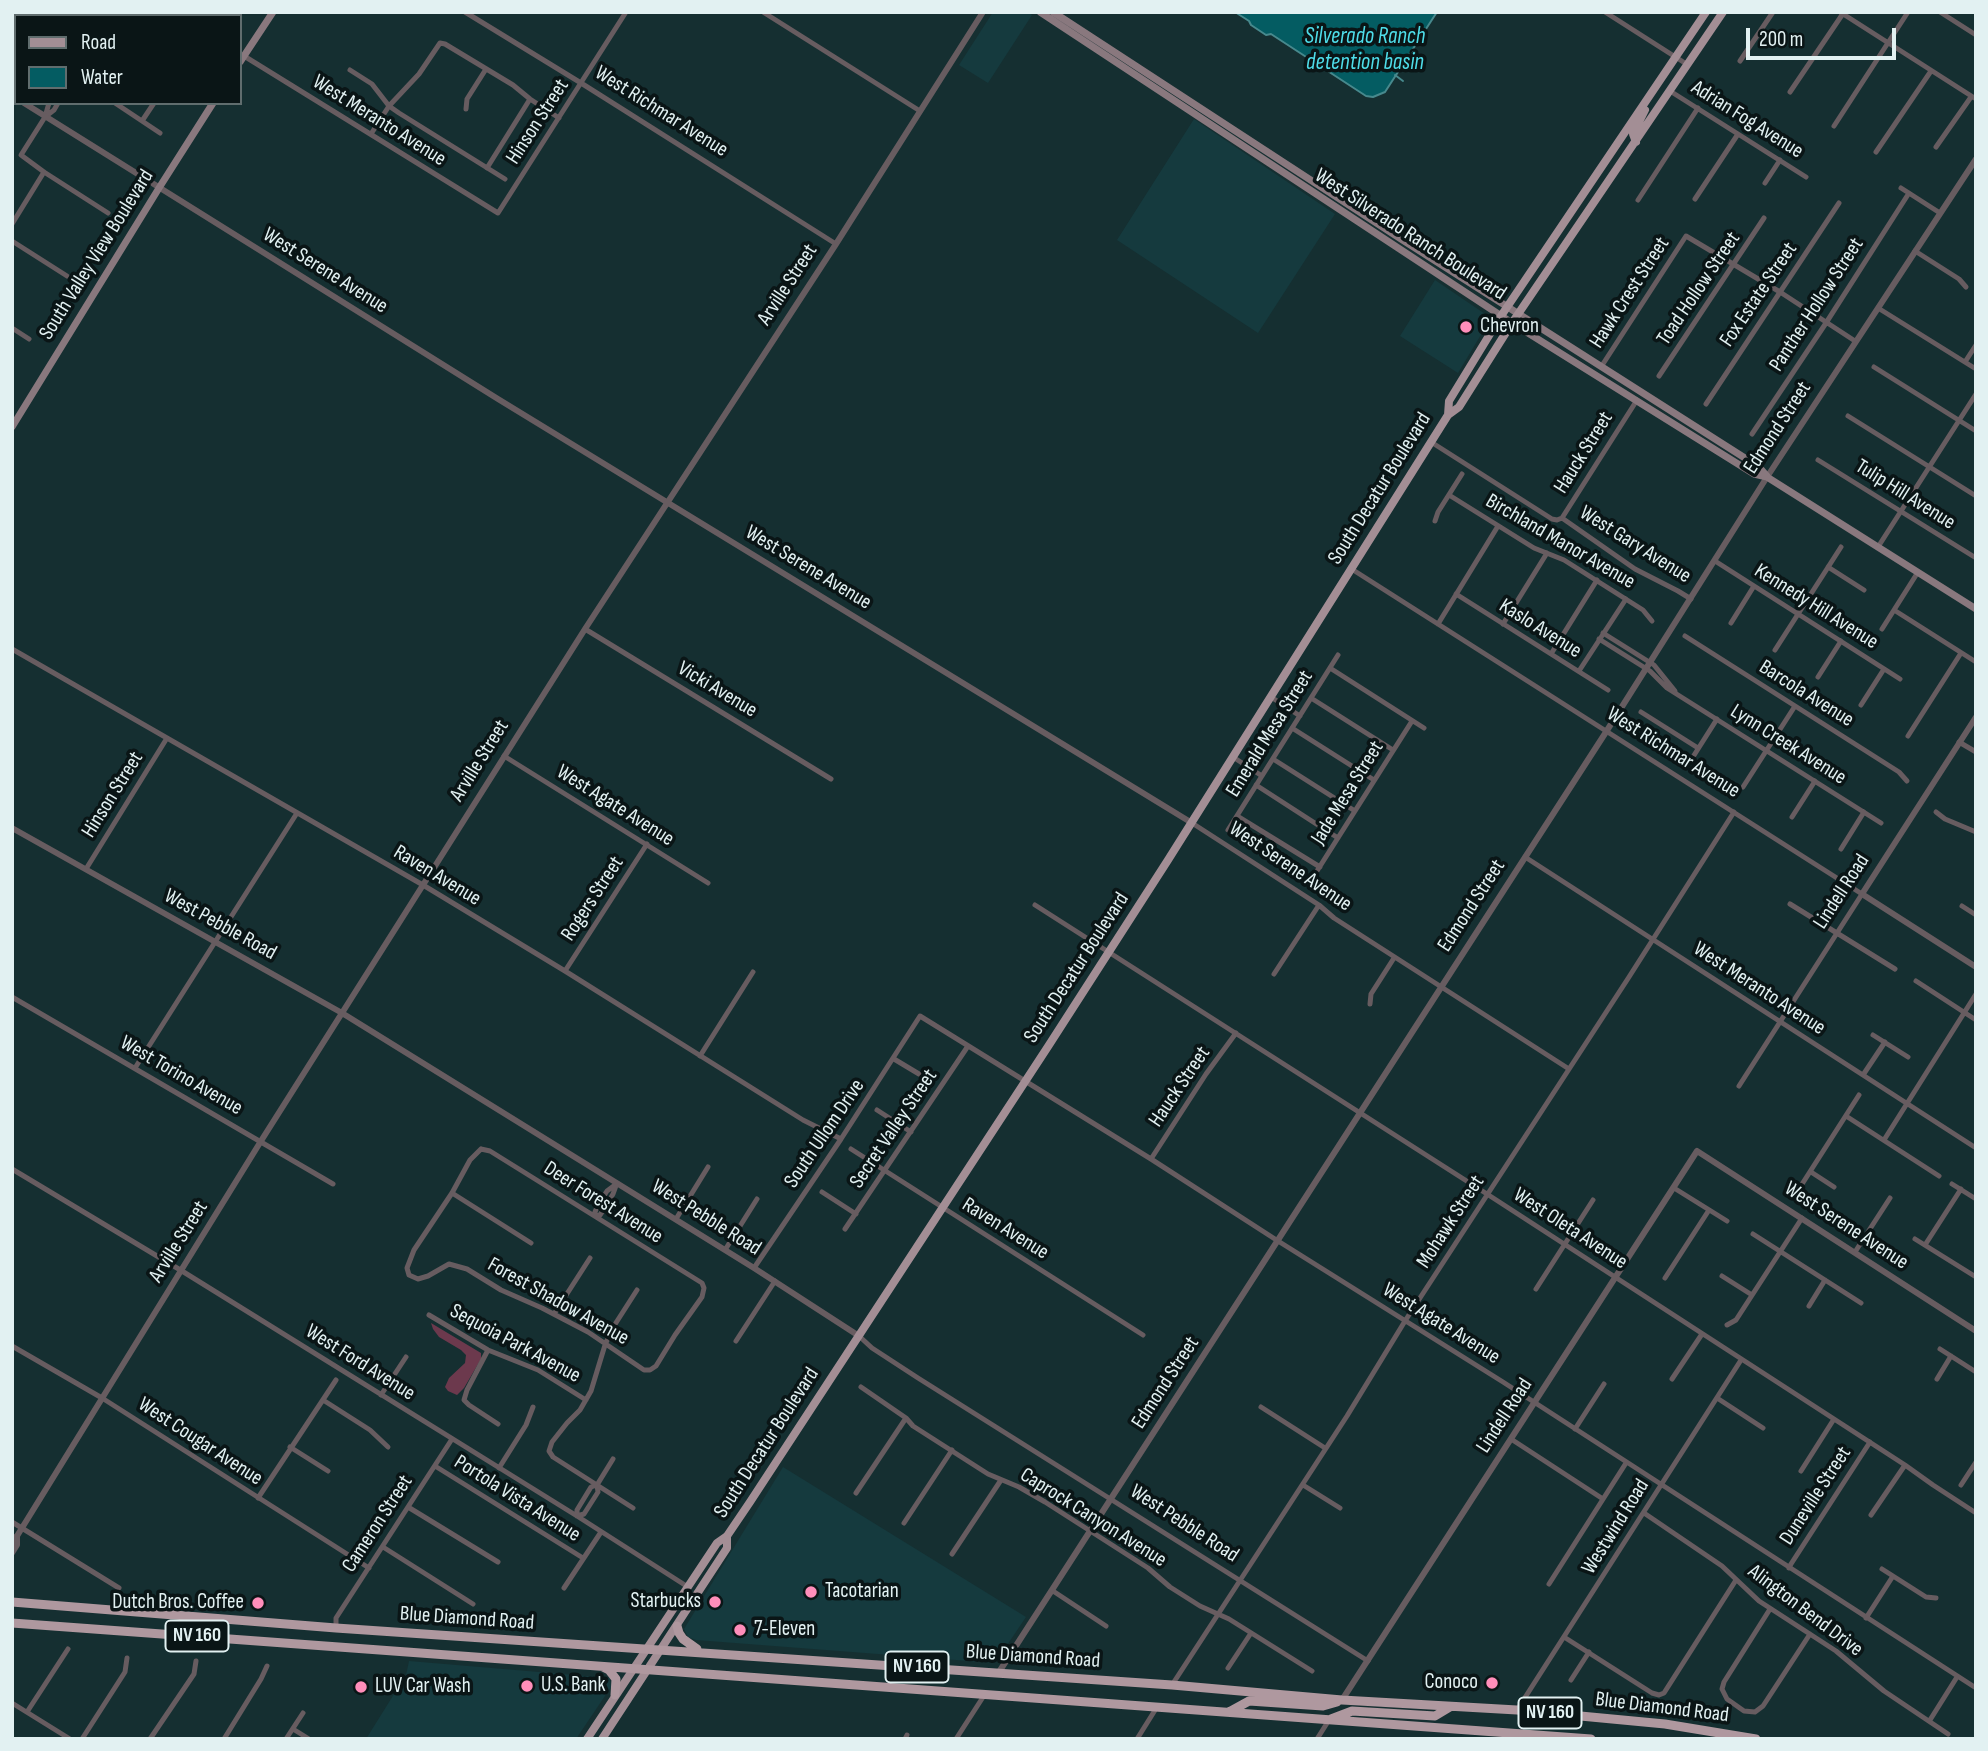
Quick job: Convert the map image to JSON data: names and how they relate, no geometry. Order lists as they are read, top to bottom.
{
  "streets": {
    "highway": ["Blue Diamond Road", "NV 160"],
    "main road": ["West Silverado Ranch Boulevard", "South Valley View Boulevard", "South Decatur Boulevard"],
    "street": [
      "West Richmar Avenue",
      "Adrian Fog Avenue",
      "West Meranto Avenue",
      "Hinson Street",
      "West Serene Avenue",
      "Arville Street",
      "Toad Hollow Street",
      "Hawk Crest Street",
      "Fox Estate Street",
      "Panther Hollow Street",
      "Edmond Street",
      "Hauck Street",
      "Tulip Hill Avenue",
      "Birchland Manor Avenue",
      "West Gary Avenue",
      "Kennedy Hill Avenue",
      "Kaslo Avenue",
      "Vicki Avenue",
      "Barcola Avenue",
      "Emerald Mesa Street",
      "Lynn Creek Avenue",
      "Jade Mesa Street",
      "West Agate Avenue",
      "Raven Avenue",
      "Lindell Road",
      "Rogers Street",
      "West Pebble Road",
      "West Torino Avenue",
      "Secret Valley Street",
      "South Ullom Drive",
      "Deer Forest Avenue",
      "Mohawk Street",
      "West Oleta Avenue",
      "Forest Shadow Avenue",
      "Sequoia Park Avenue",
      "West Ford Avenue",
      "West Cougar Avenue",
      "Duneville Street",
      "Portola Vista Avenue",
      "Caprock Canyon Avenue",
      "Cameron Street",
      "Westwind Road",
      "Alington Bend Drive"
    ]
  },
  "crossings": [
    ["West Richmar Avenue", "Hinson Street"],
    ["West Richmar Avenue", "Arville Street"],
    ["West Richmar Avenue", "Edmond Street"],
    ["West Richmar Avenue", "South Decatur Boulevard"],
    ["West Richmar Avenue", "Lindell Road"],
    ["West Richmar Avenue", "Mohawk Street"],
    ["Adrian Fog Avenue", "South Decatur Boulevard"],
    ["West Meranto Avenue", "Hinson Street"],
    ["West Meranto Avenue", "Edmond Street"],
    ["West Meranto Avenue", "Lindell Road"],
    ["West Meranto Avenue", "Mohawk Street"],
    ["Hinson Street", "Raven Avenue"],
    ["Hinson Street", "West Pebble Road"],
    ["West Silverado Ranch Boulevard", "Hawk Crest Street"],
    ["West Silverado Ranch Boulevard", "Edmond Street"],
    ["West Silverado Ranch Boulevard", "Hauck Street"],
    ["West Silverado Ranch Boulevard", "South Decatur Boulevard"],
    ["South Valley View Boulevard", "West Serene Avenue"],
    ["West Serene Avenue", "Arville Street"],
    ["West Serene Avenue", "Edmond Street"],
    ["West Serene Avenue", "South Decatur Boulevard"],
    ["West Serene Avenue", "Lindell Road"],
    ["West Serene Avenue", "Mohawk Street"],
    ["Arville Street", "Vicki Avenue"],
    ["Arville Street", "West Agate Avenue"],
    ["Arville Street", "Raven Avenue"],
    ["Arville Street", "West Pebble Road"],
    ["Arville Street", "West Torino Avenue"],
    ["Arville Street", "West Ford Avenue"],
    ["Arville Street", "West Cougar Avenue"],
    ["Toad Hollow Street", "Hawk Crest Street"],
    ["Edmond Street", "West Gary Avenue"],
    ["Edmond Street", "Kennedy Hill Avenue"],
    ["Edmond Street", "Lynn Creek Avenue"],
    ["Edmond Street", "West Agate Avenue"],
    ["Edmond Street", "West Pebble Road"],
    ["Edmond Street", "West Oleta Avenue"],
    ["Edmond Street", "Caprock Canyon Avenue"],
    ["Edmond Street", "Blue Diamond Road"],
    ["Hauck Street", "West Gary Avenue"],
    ["Hauck Street", "West Agate Avenue"],
    ["Hauck Street", "West Oleta Avenue"],
    ["South Decatur Boulevard", "West Gary Avenue"],
    ["South Decatur Boulevard", "West Agate Avenue"],
    ["South Decatur Boulevard", "Raven Avenue"],
    ["South Decatur Boulevard", "West Pebble Road"],
    ["South Decatur Boulevard", "West Oleta Avenue"],
    ["South Decatur Boulevard", "West Ford Avenue"],
    ["South Decatur Boulevard", "Blue Diamond Road"],
    ["West Agate Avenue", "Lindell Road"],
    ["West Agate Avenue", "Rogers Street"],
    ["West Agate Avenue", "Secret Valley Street"],
    ["West Agate Avenue", "South Ullom Drive"],
    ["West Agate Avenue", "Mohawk Street"],
    ["West Agate Avenue", "Duneville Street"],
    ["West Agate Avenue", "Westwind Road"],
    ["Raven Avenue", "Rogers Street"],
    ["Raven Avenue", "Secret Valley Street"],
    ["Raven Avenue", "South Ullom Drive"],
    ["Lindell Road", "West Pebble Road"],
    ["Lindell Road", "West Oleta Avenue"],
    ["Lindell Road", "Blue Diamond Road"],
    ["West Pebble Road", "South Ullom Drive"],
    ["West Pebble Road", "Mohawk Street"],
    ["Deer Forest Avenue", "Forest Shadow Avenue"],
    ["Mohawk Street", "West Oleta Avenue"],
    ["Mohawk Street", "Caprock Canyon Avenue"],
    ["Mohawk Street", "Blue Diamond Road"],
    ["West Oleta Avenue", "Duneville Street"],
    ["West Oleta Avenue", "Westwind Road"],
    ["West Ford Avenue", "Cameron Street"],
    ["West Cougar Avenue", "Cameron Street"],
    ["Portola Vista Avenue", "Cameron Street"],
    ["Cameron Street", "Blue Diamond Road"],
    ["Westwind Road", "Alington Bend Drive"],
    ["Westwind Road", "Blue Diamond Road"]
  ],
  "water": ["Silverado Ranch detention basin"],
  "places": [
    "Chevron",
    "Tacotarian",
    "Starbucks",
    "Dutch Bros. Coffee",
    "7-Eleven",
    "Conoco",
    "U.S. Bank",
    "LUV Car Wash"
  ],
  "legend": ["Road", "Water"],
  "scale_bar": "200 m"
}
